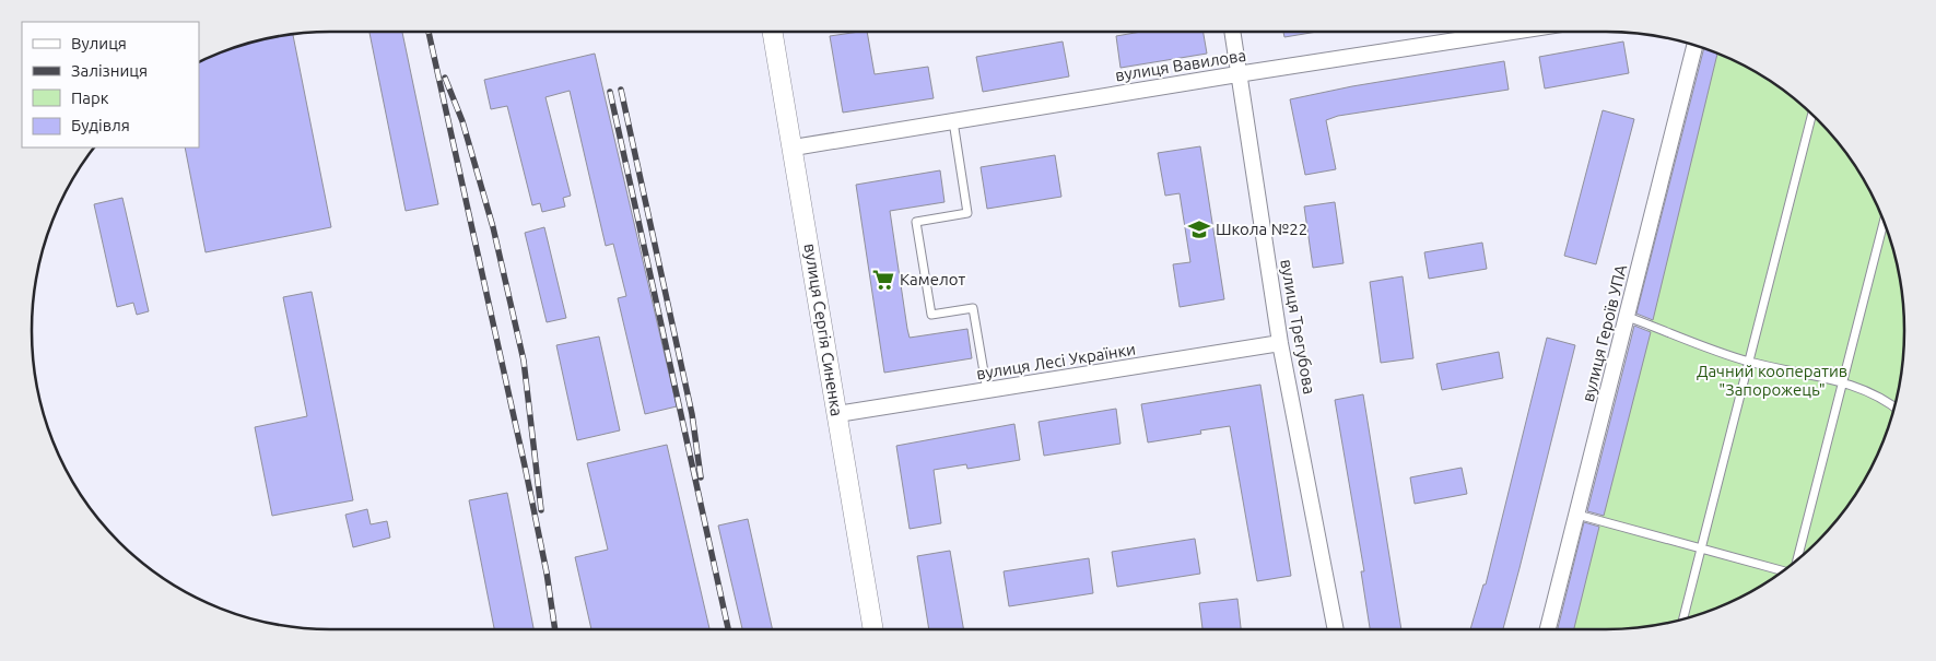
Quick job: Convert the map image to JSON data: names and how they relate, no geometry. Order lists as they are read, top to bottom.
{
  "streets": {
    "street": [
      "вулиця Вавилова",
      "вулиця Трегубова",
      "вулиця Сергія Синенка",
      "вулиця Героїв УПА",
      "вулиця Лесі Українки"
    ]
  },
  "crossings": [
    ["вулиця Вавилова", "вулиця Трегубова"],
    ["вулиця Вавилова", "вулиця Сергія Синенка"],
    ["вулиця Трегубова", "вулиця Лесі Українки"],
    ["вулиця Сергія Синенка", "вулиця Лесі Українки"]
  ],
  "parks": ["Дачний кооператив \"Запорожець\""],
  "places": {
    "school or university": ["Школа №22"],
    "supermarket": ["Камелот"]
  },
  "legend": [
    "Вулиця",
    "Залізниця",
    "Парк",
    "Будівля"
  ]
}
